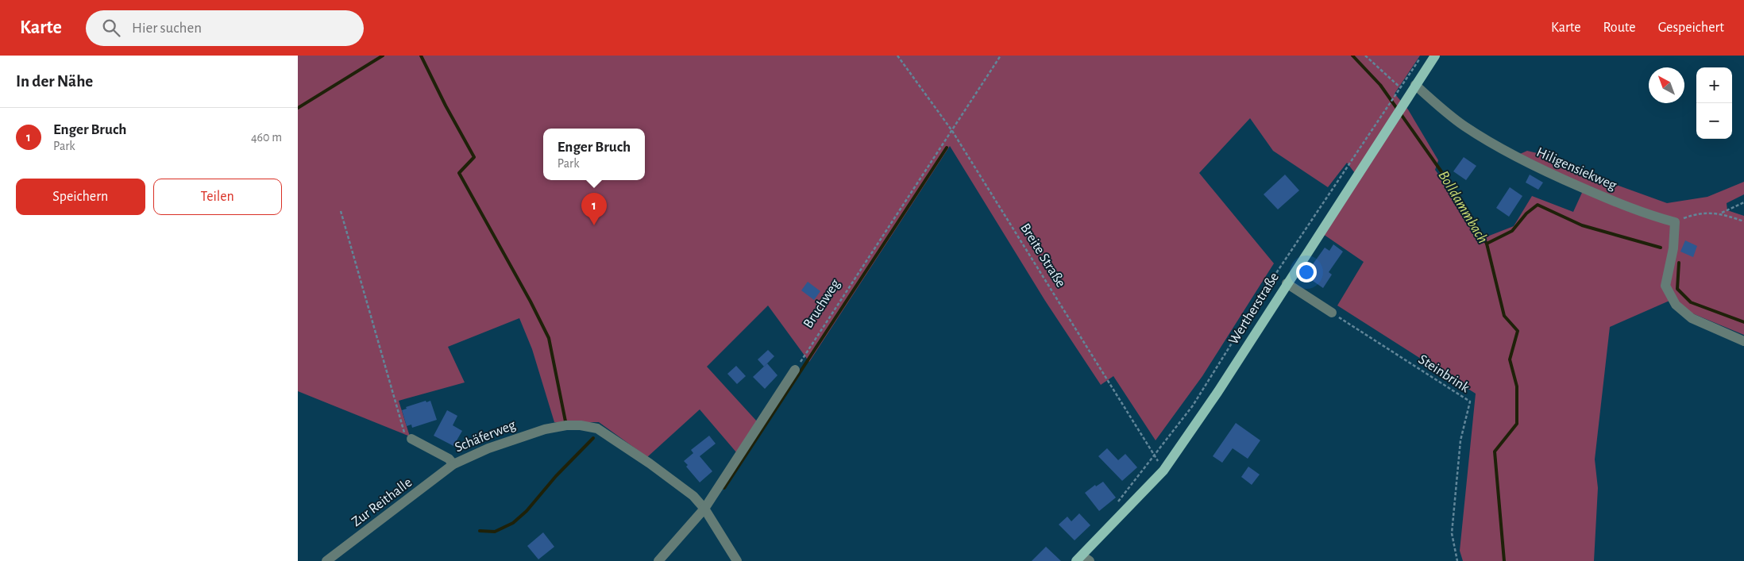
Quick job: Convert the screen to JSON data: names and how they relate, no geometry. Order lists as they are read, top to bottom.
{
  "streets": {
    "main road": ["Wertherstraße"],
    "street": ["Hiligensiekweg", "Schäferweg", "Zur Reithalle"],
    "path": ["Breite Straße", "Bruchweg", "Steinbrink"]
  },
  "crossings": [
    ["Hiligensiekweg", "Wertherstraße"],
    ["Breite Straße", "Bruchweg"],
    ["Breite Straße", "Wertherstraße"],
    ["Schäferweg", "Zur Reithalle"]
  ],
  "water": ["Bolldammbach"],
  "north": "top left",
  "page": {
    "header": "Karte",
    "search": "Hier suchen",
    "nav": ["Karte", "Route", "Gespeichert"],
    "heading": "In der Nähe",
    "map_buttons": ["+", "−"],
    "list": [
      {
        "mark": "1",
        "name": "Enger Bruch",
        "note": "Park",
        "value": "460 m"
      }
    ],
    "popup": ["Enger Bruch", "Park"],
    "buttons": ["Speichern", "Teilen"],
    "pins": "1"
  }
}
